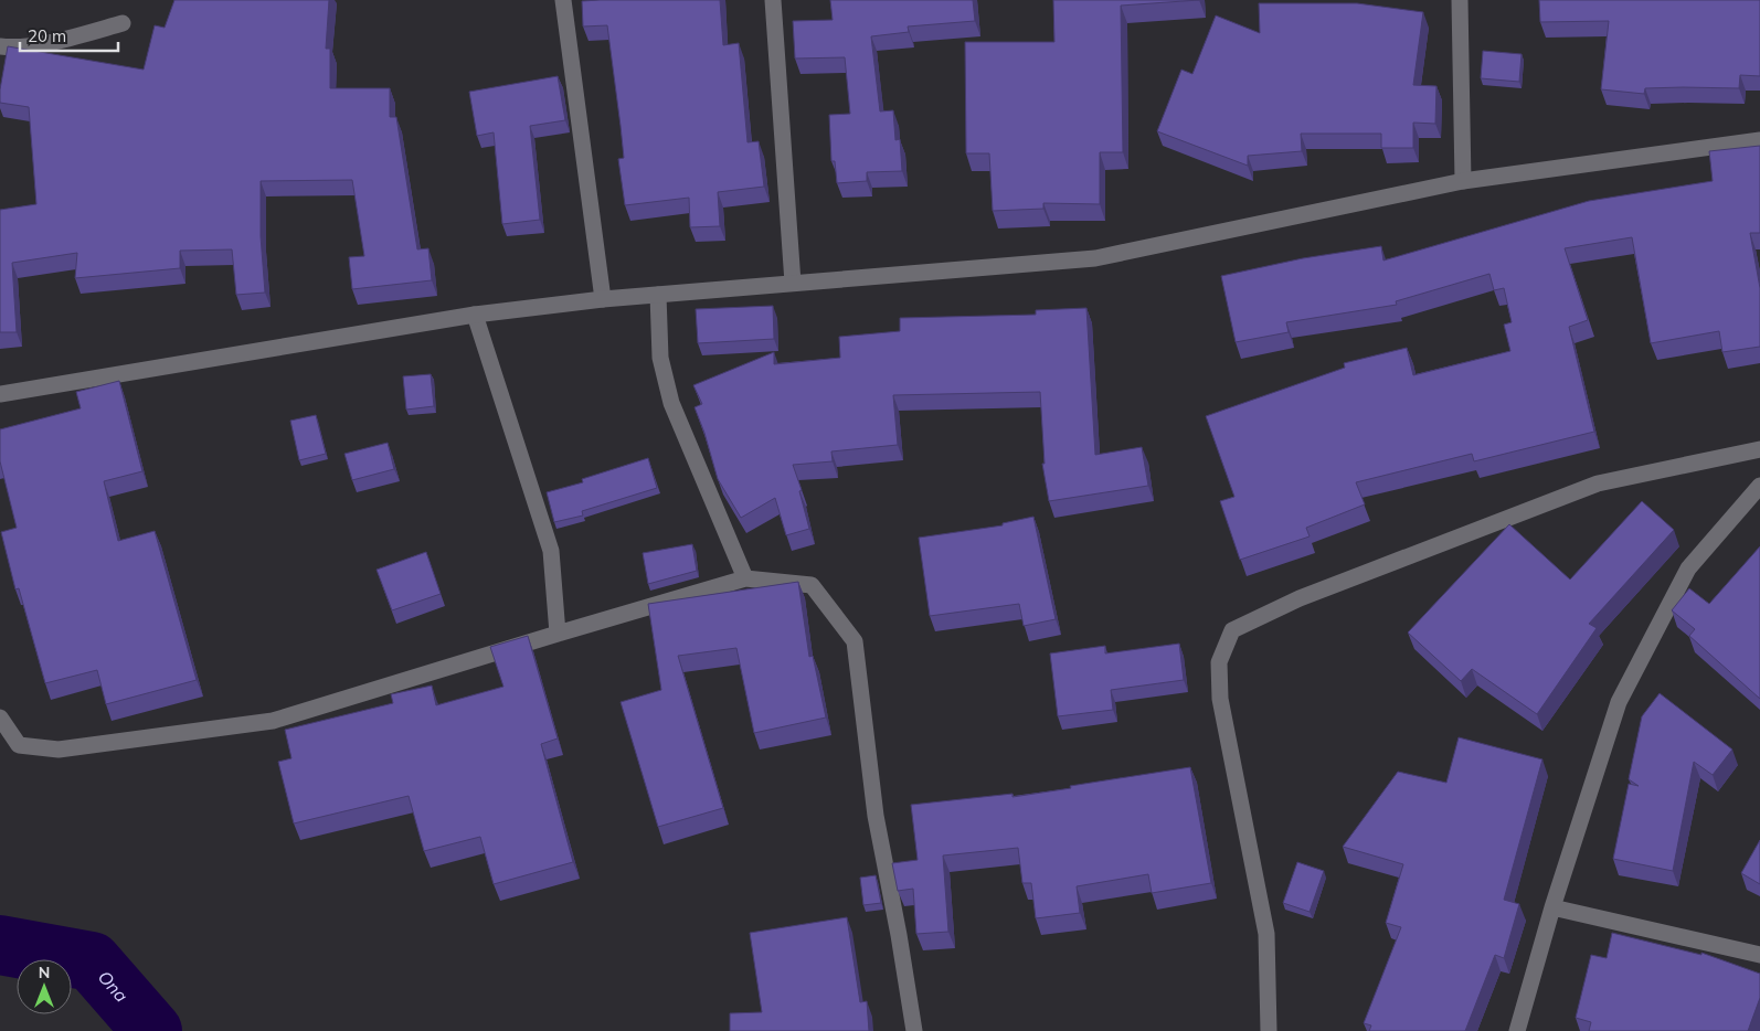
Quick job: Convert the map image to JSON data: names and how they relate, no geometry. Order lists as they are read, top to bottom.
{
  "water": ["Ona"],
  "scale_bar": "20 m",
  "north": "top"
}
